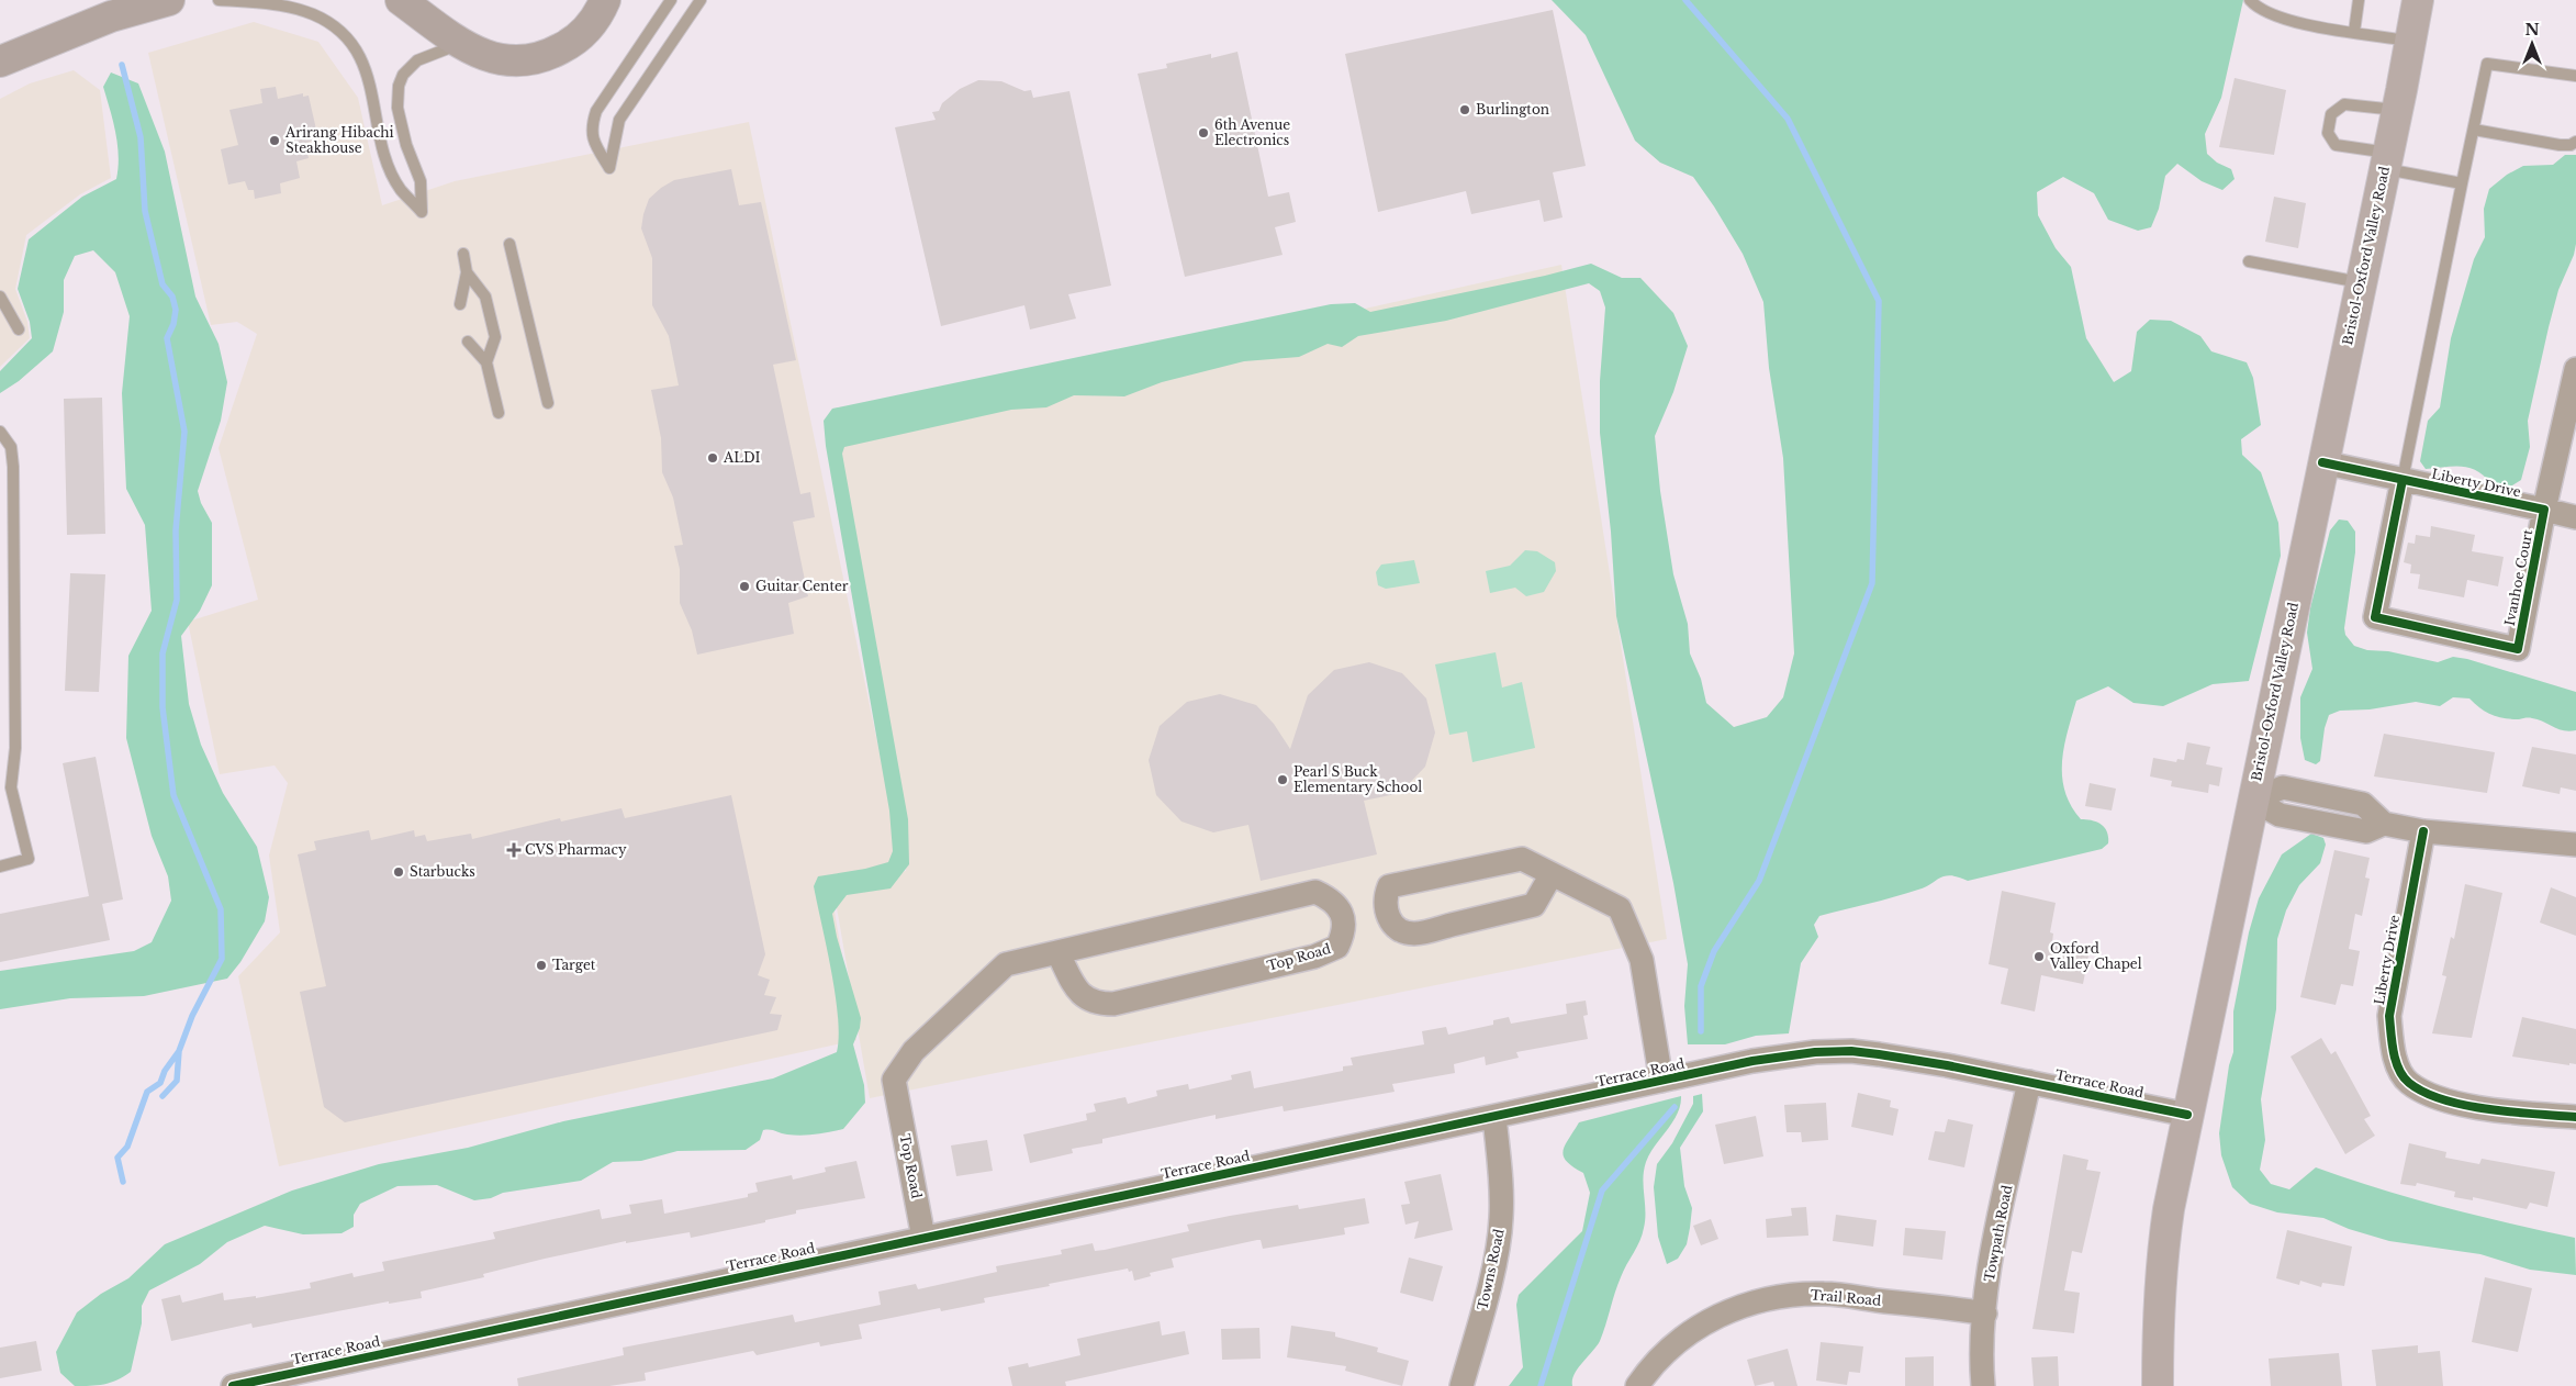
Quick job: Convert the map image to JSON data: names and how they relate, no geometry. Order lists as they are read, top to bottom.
{
  "streets": {
    "main road": ["Bristol-Oxford Valley Road"],
    "street": [
      "Liberty Drive",
      "Ivanhoe Court",
      "Top Road",
      "Terrace Road",
      "Towpath Road",
      "Towns Road",
      "Trail Road"
    ]
  },
  "crossings": [
    ["Bristol-Oxford Valley Road", "Liberty Drive"],
    ["Bristol-Oxford Valley Road", "Terrace Road"],
    ["Liberty Drive", "Ivanhoe Court"],
    ["Top Road", "Terrace Road"],
    ["Terrace Road", "Towpath Road"],
    ["Terrace Road", "Towns Road"],
    ["Towpath Road", "Trail Road"]
  ],
  "places": {
    "other": [
      "Burlington",
      "6th Avenue Electronics",
      "Arirang Hibachi Steakhouse",
      "ALDI",
      "Guitar Center",
      "Pearl S Buck Elementary School",
      "Starbucks",
      "Oxford Valley Chapel",
      "Target"
    ],
    "health": ["CVS Pharmacy"]
  },
  "north": "top"
}
